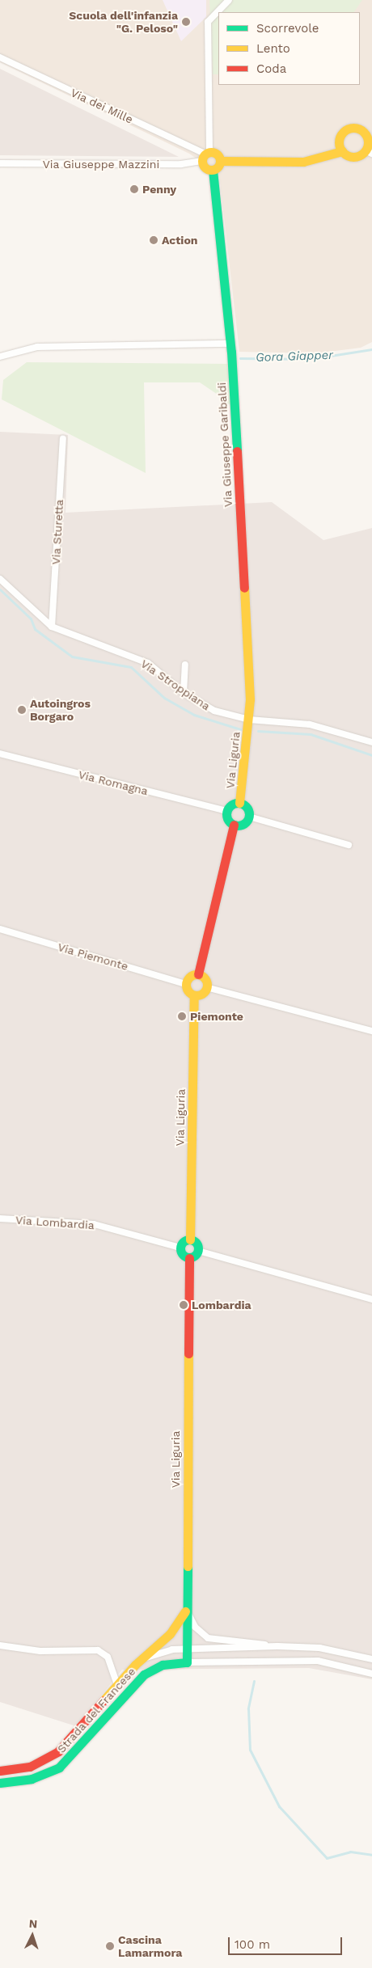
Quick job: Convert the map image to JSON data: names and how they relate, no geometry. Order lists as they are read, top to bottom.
{
  "streets": {
    "street": [
      "Via dei Mille",
      "Via Giuseppe Mazzini",
      "Via Giuseppe Garibaldi",
      "Via Sturetta",
      "Via Stroppiana",
      "Via Liguria",
      "Via Romagna",
      "Via Piemonte",
      "Via Lombardia",
      "Strada del Francese"
    ]
  },
  "crossings": [
    ["Via dei Mille", "Via Giuseppe Mazzini"],
    ["Via Giuseppe Garibaldi", "Via Stroppiana"],
    ["Via Giuseppe Garibaldi", "Via Liguria"],
    ["Via Sturetta", "Via Stroppiana"],
    ["Via Stroppiana", "Via Liguria"],
    ["Via Liguria", "Via Romagna"],
    ["Via Liguria", "Via Piemonte"],
    ["Via Liguria", "Strada del Francese"]
  ],
  "water": ["Gora Giapper"],
  "places": [
    "Scuola dell'infanzia \"G. Peloso\"",
    "Penny",
    "Action",
    "Autoingros Borgaro",
    "Piemonte",
    "Lombardia",
    "Cascina Lamarmora"
  ],
  "legend": ["Scorrevole", "Lento", "Coda"],
  "scale_bar": "100 m",
  "north": "top"
}
